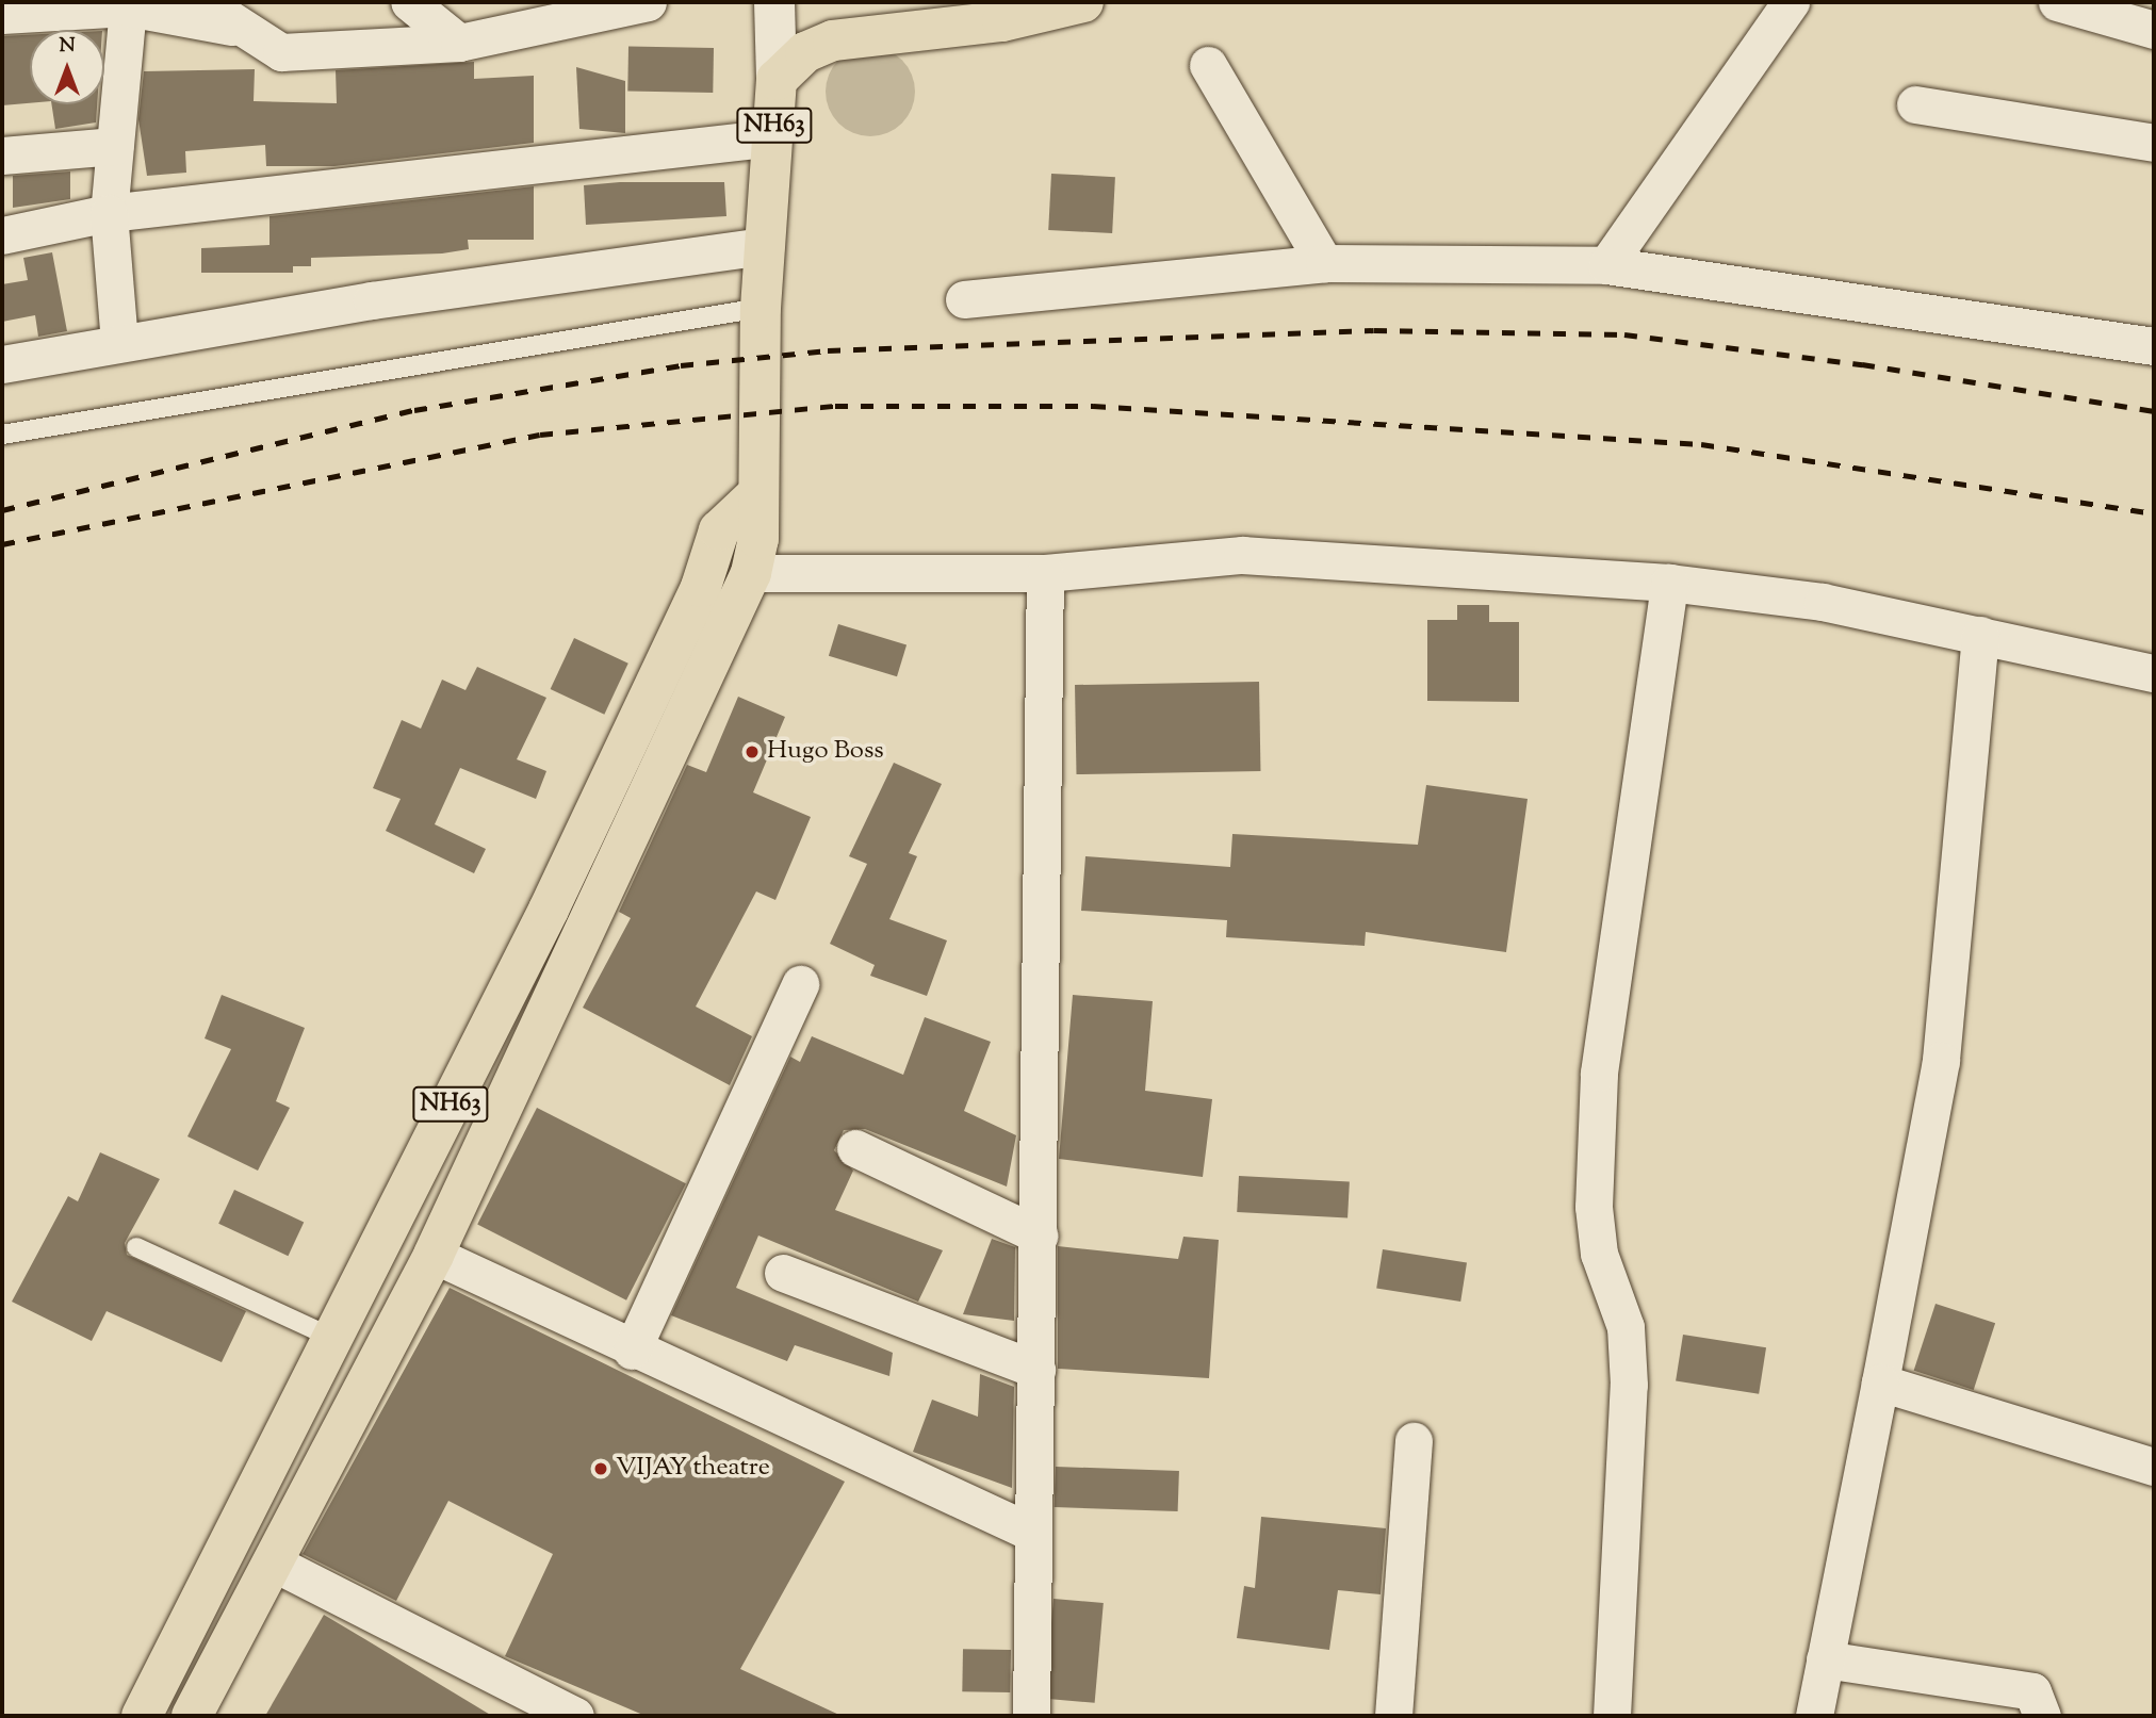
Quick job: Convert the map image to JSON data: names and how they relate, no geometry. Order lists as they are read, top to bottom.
{
  "streets": {
    "highway": ["NH63"]
  },
  "places": ["Hugo Boss", "VIJAY theatre"],
  "north": "top"
}
